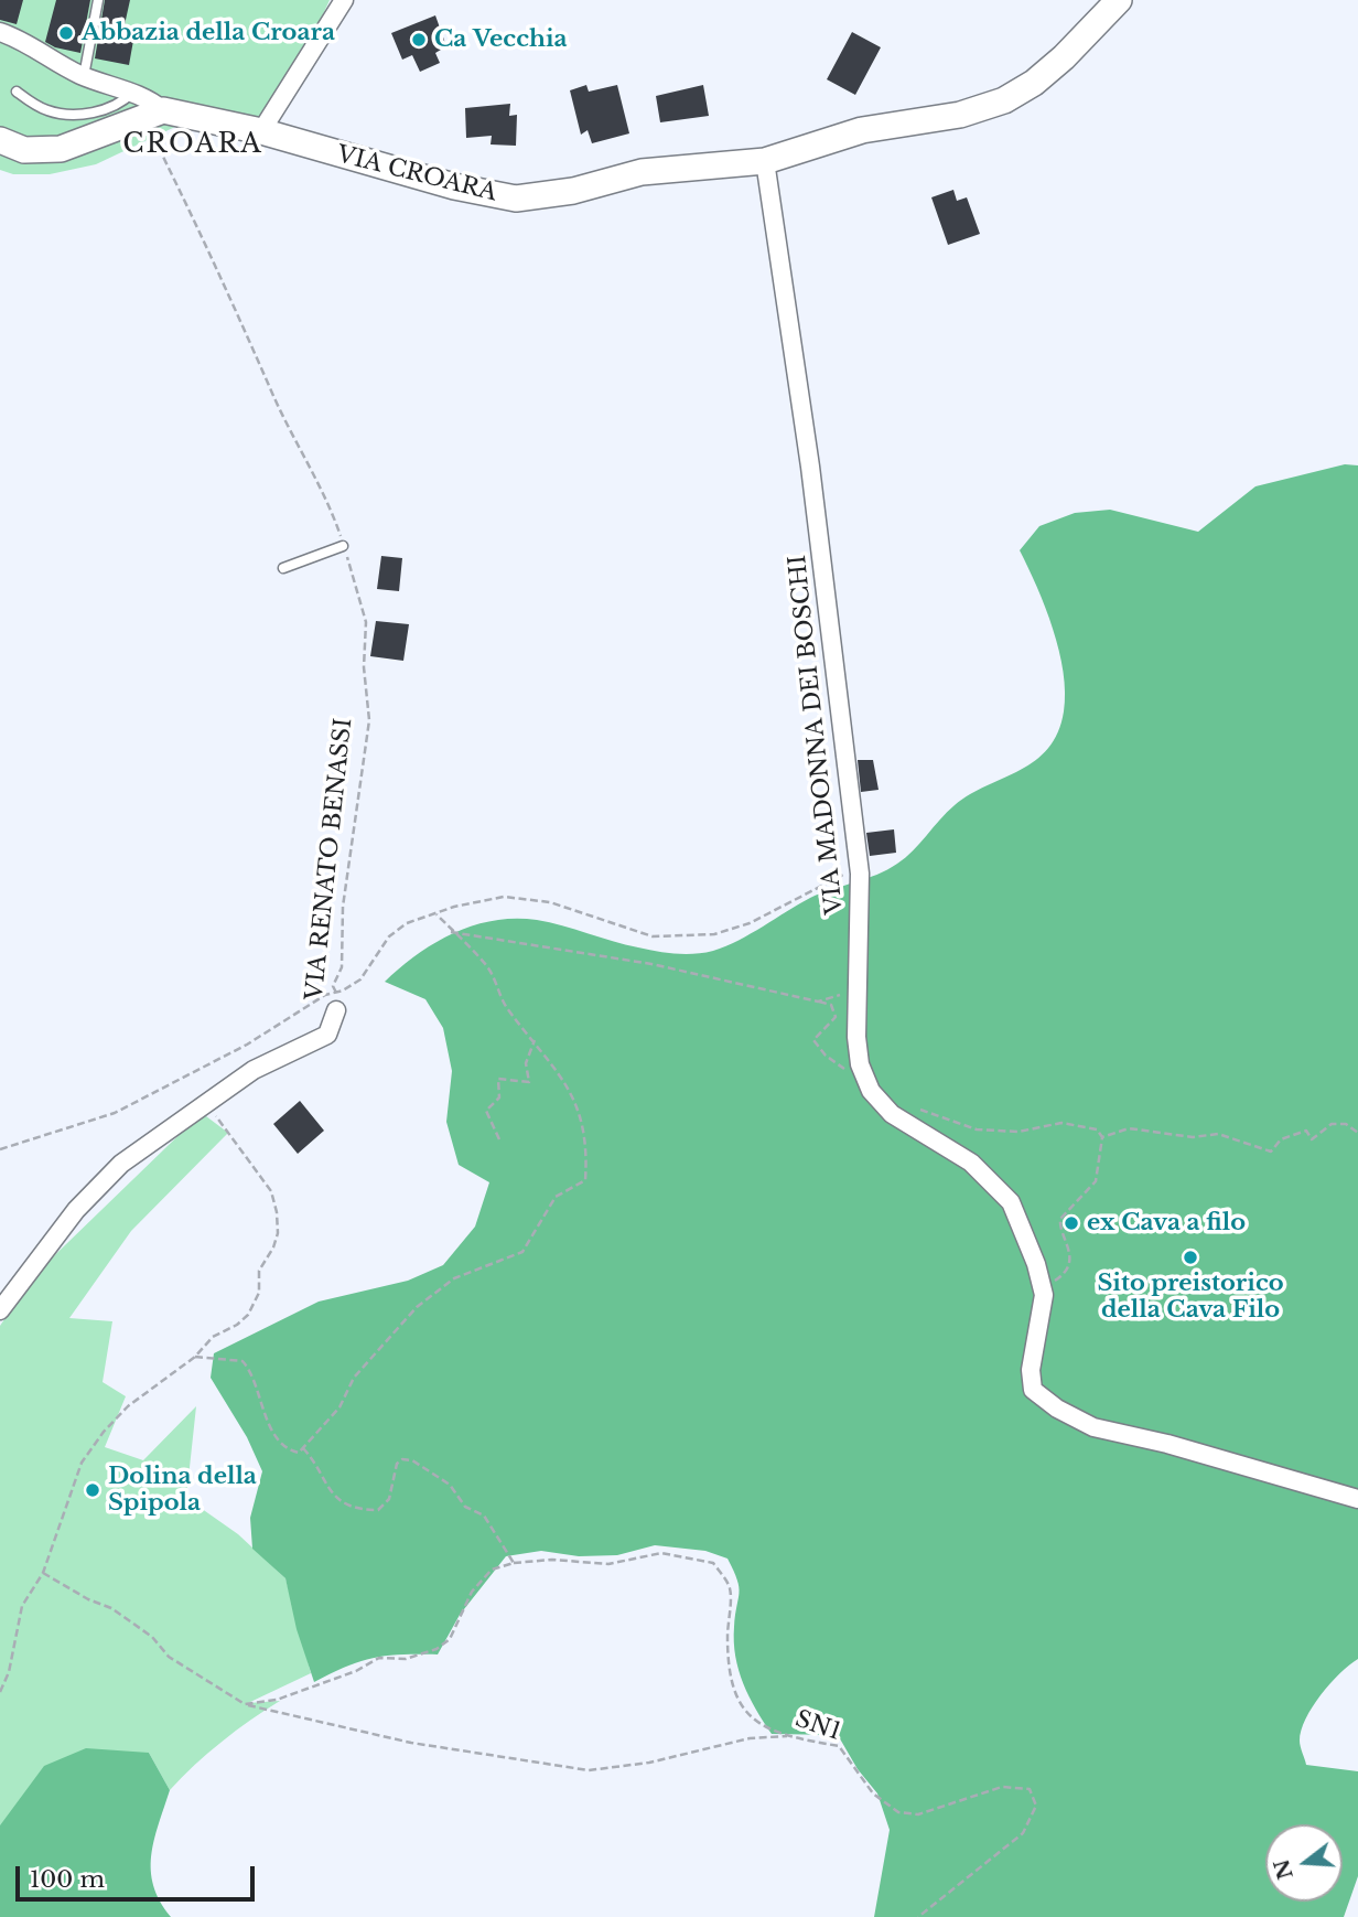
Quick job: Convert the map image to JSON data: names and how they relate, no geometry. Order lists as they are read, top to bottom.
{
  "streets": {
    "street": ["VIA CROARA", "VIA MADONNA DEI BOSCHI", "VIA RENATO BENASSI"],
    "path": ["SN1"]
  },
  "crossings": [
    ["VIA CROARA", "VIA MADONNA DEI BOSCHI"],
    ["VIA CROARA", "VIA RENATO BENASSI"]
  ],
  "districts": ["CROARA"],
  "places": [
    "Abbazia della Croara",
    "Ca Vecchia",
    "ex Cava a filo",
    "Sito preistorico della Cava Filo",
    "Dolina della Spipola"
  ],
  "scale_bar": "100 m",
  "north": "left"
}
